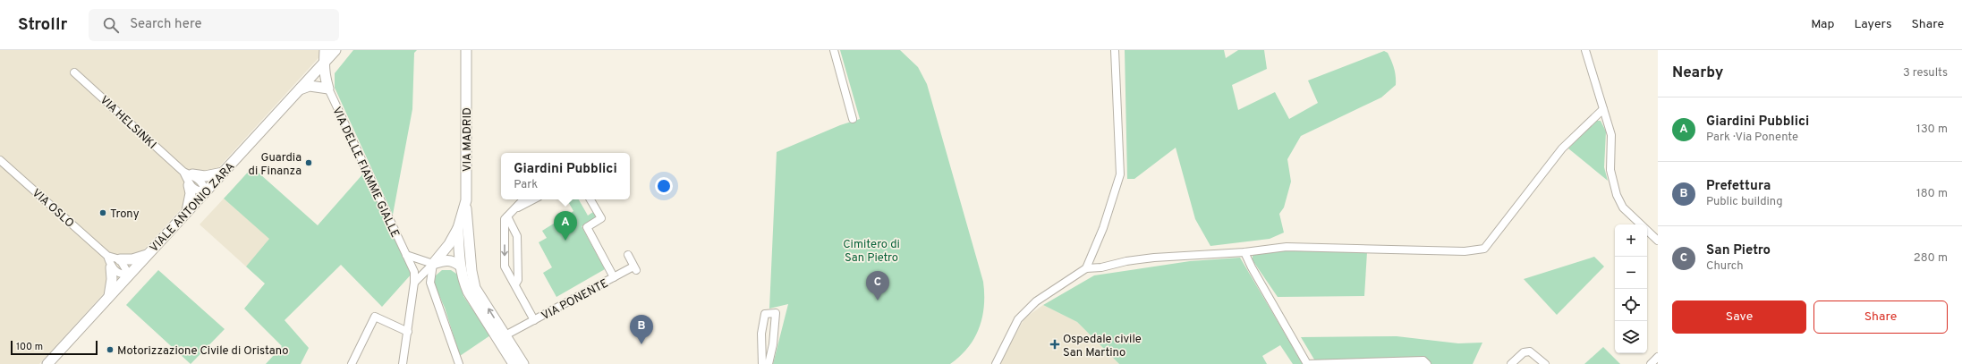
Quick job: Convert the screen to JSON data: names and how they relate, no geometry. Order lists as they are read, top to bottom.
{
  "streets": {
    "street": [
      "VIA HELSINKI",
      "VIA MADRID",
      "VIA DELLE FIAMME GIALLE",
      "VIALE ANTONIO ZARA",
      "VIA OSLO",
      "VIA PONENTE"
    ]
  },
  "crossings": [
    ["VIA HELSINKI", "VIALE ANTONIO ZARA"]
  ],
  "parks": ["Cimitero di San Pietro"],
  "places": {
    "other": ["Guardia di Finanza", "Trony", "Motorizzazione Civile di Oristano"],
    "health": ["Ospedale civile San Martino"]
  },
  "scale_bar": "100 m",
  "page": {
    "header": "Strollr",
    "search": "Search here",
    "nav": ["Map", "Layers", "Share"],
    "heading": ["Nearby", "3 results"],
    "list": [
      {
        "mark": "A",
        "name": "Giardini Pubblici",
        "note": "Park · Via Ponente",
        "value": "130 m"
      },
      {
        "mark": "B",
        "name": "Prefettura",
        "note": "Public building",
        "value": "180 m"
      },
      {
        "mark": "C",
        "name": "San Pietro",
        "note": "Church",
        "value": "280 m"
      }
    ],
    "popup": ["Giardini Pubblici", "Park"],
    "pins": ["A", "C", "B"],
    "map_buttons": ["+", "−"],
    "buttons": ["Save", "Share"],
    "scale": "100 m"
  }
}
